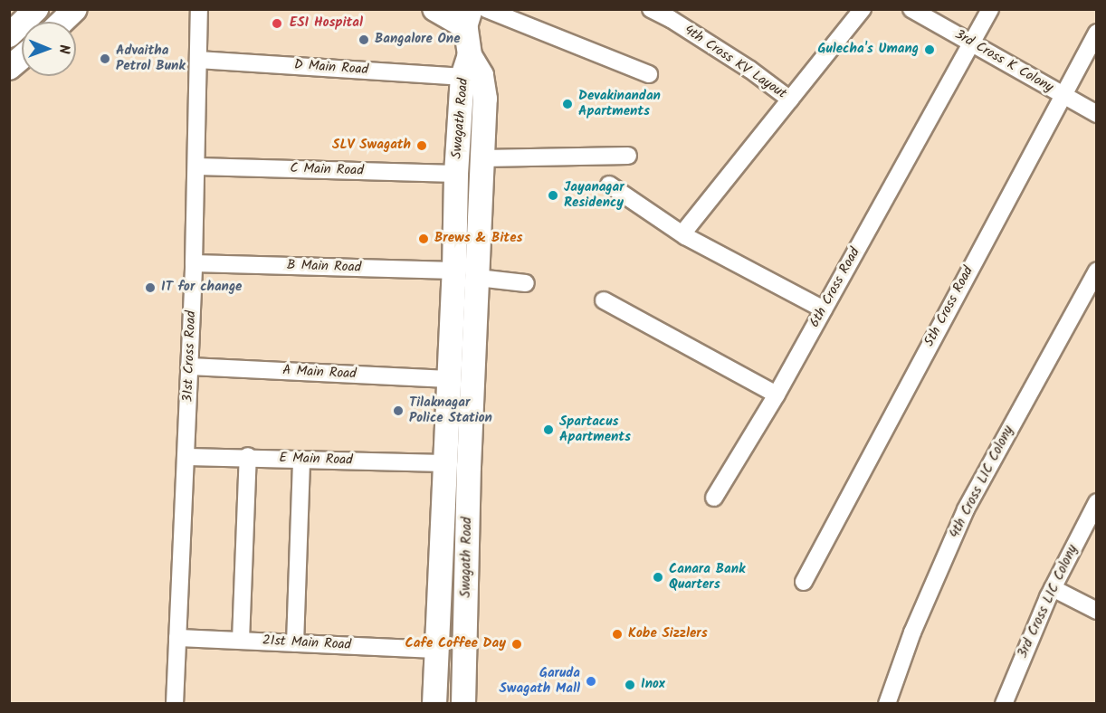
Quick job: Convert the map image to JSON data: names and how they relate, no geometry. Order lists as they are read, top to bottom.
{
  "streets": {
    "main road": ["Swagath Road"],
    "street": [
      "3rd Cross K Colony",
      "4th Cross KV Layout",
      "D Main Road",
      "C Main Road",
      "B Main Road",
      "6th Cross Road",
      "5th Cross Road",
      "31st Cross Road",
      "A Main Road",
      "E Main Road",
      "4th Cross LIC Colony",
      "3rd Cross LIC Colony",
      "21st Main Road"
    ]
  },
  "crossings": [
    ["3rd Cross K Colony", "6th Cross Road"],
    ["3rd Cross K Colony", "5th Cross Road"],
    ["D Main Road", "Swagath Road"],
    ["D Main Road", "31st Cross Road"],
    ["Swagath Road", "C Main Road"],
    ["Swagath Road", "B Main Road"],
    ["Swagath Road", "A Main Road"],
    ["Swagath Road", "E Main Road"],
    ["Swagath Road", "21st Main Road"],
    ["C Main Road", "31st Cross Road"],
    ["B Main Road", "31st Cross Road"],
    ["31st Cross Road", "A Main Road"],
    ["31st Cross Road", "E Main Road"],
    ["31st Cross Road", "21st Main Road"]
  ],
  "places": [
    "ESI Hospital",
    "Bangalore One",
    "Gulecha's Umang",
    "Advaitha Petrol Bunk",
    "Devakinandan Apartments",
    "SLV Swagath",
    "Jayanagar Residency",
    "Brews & Bites",
    "IT for change",
    "Tilaknagar Police Station",
    "Spartacus Apartments",
    "Canara Bank Quarters",
    "Kobe Sizzlers",
    "Cafe Coffee Day",
    "Garuda Swagath Mall",
    "Inox"
  ],
  "north": "right"
}
